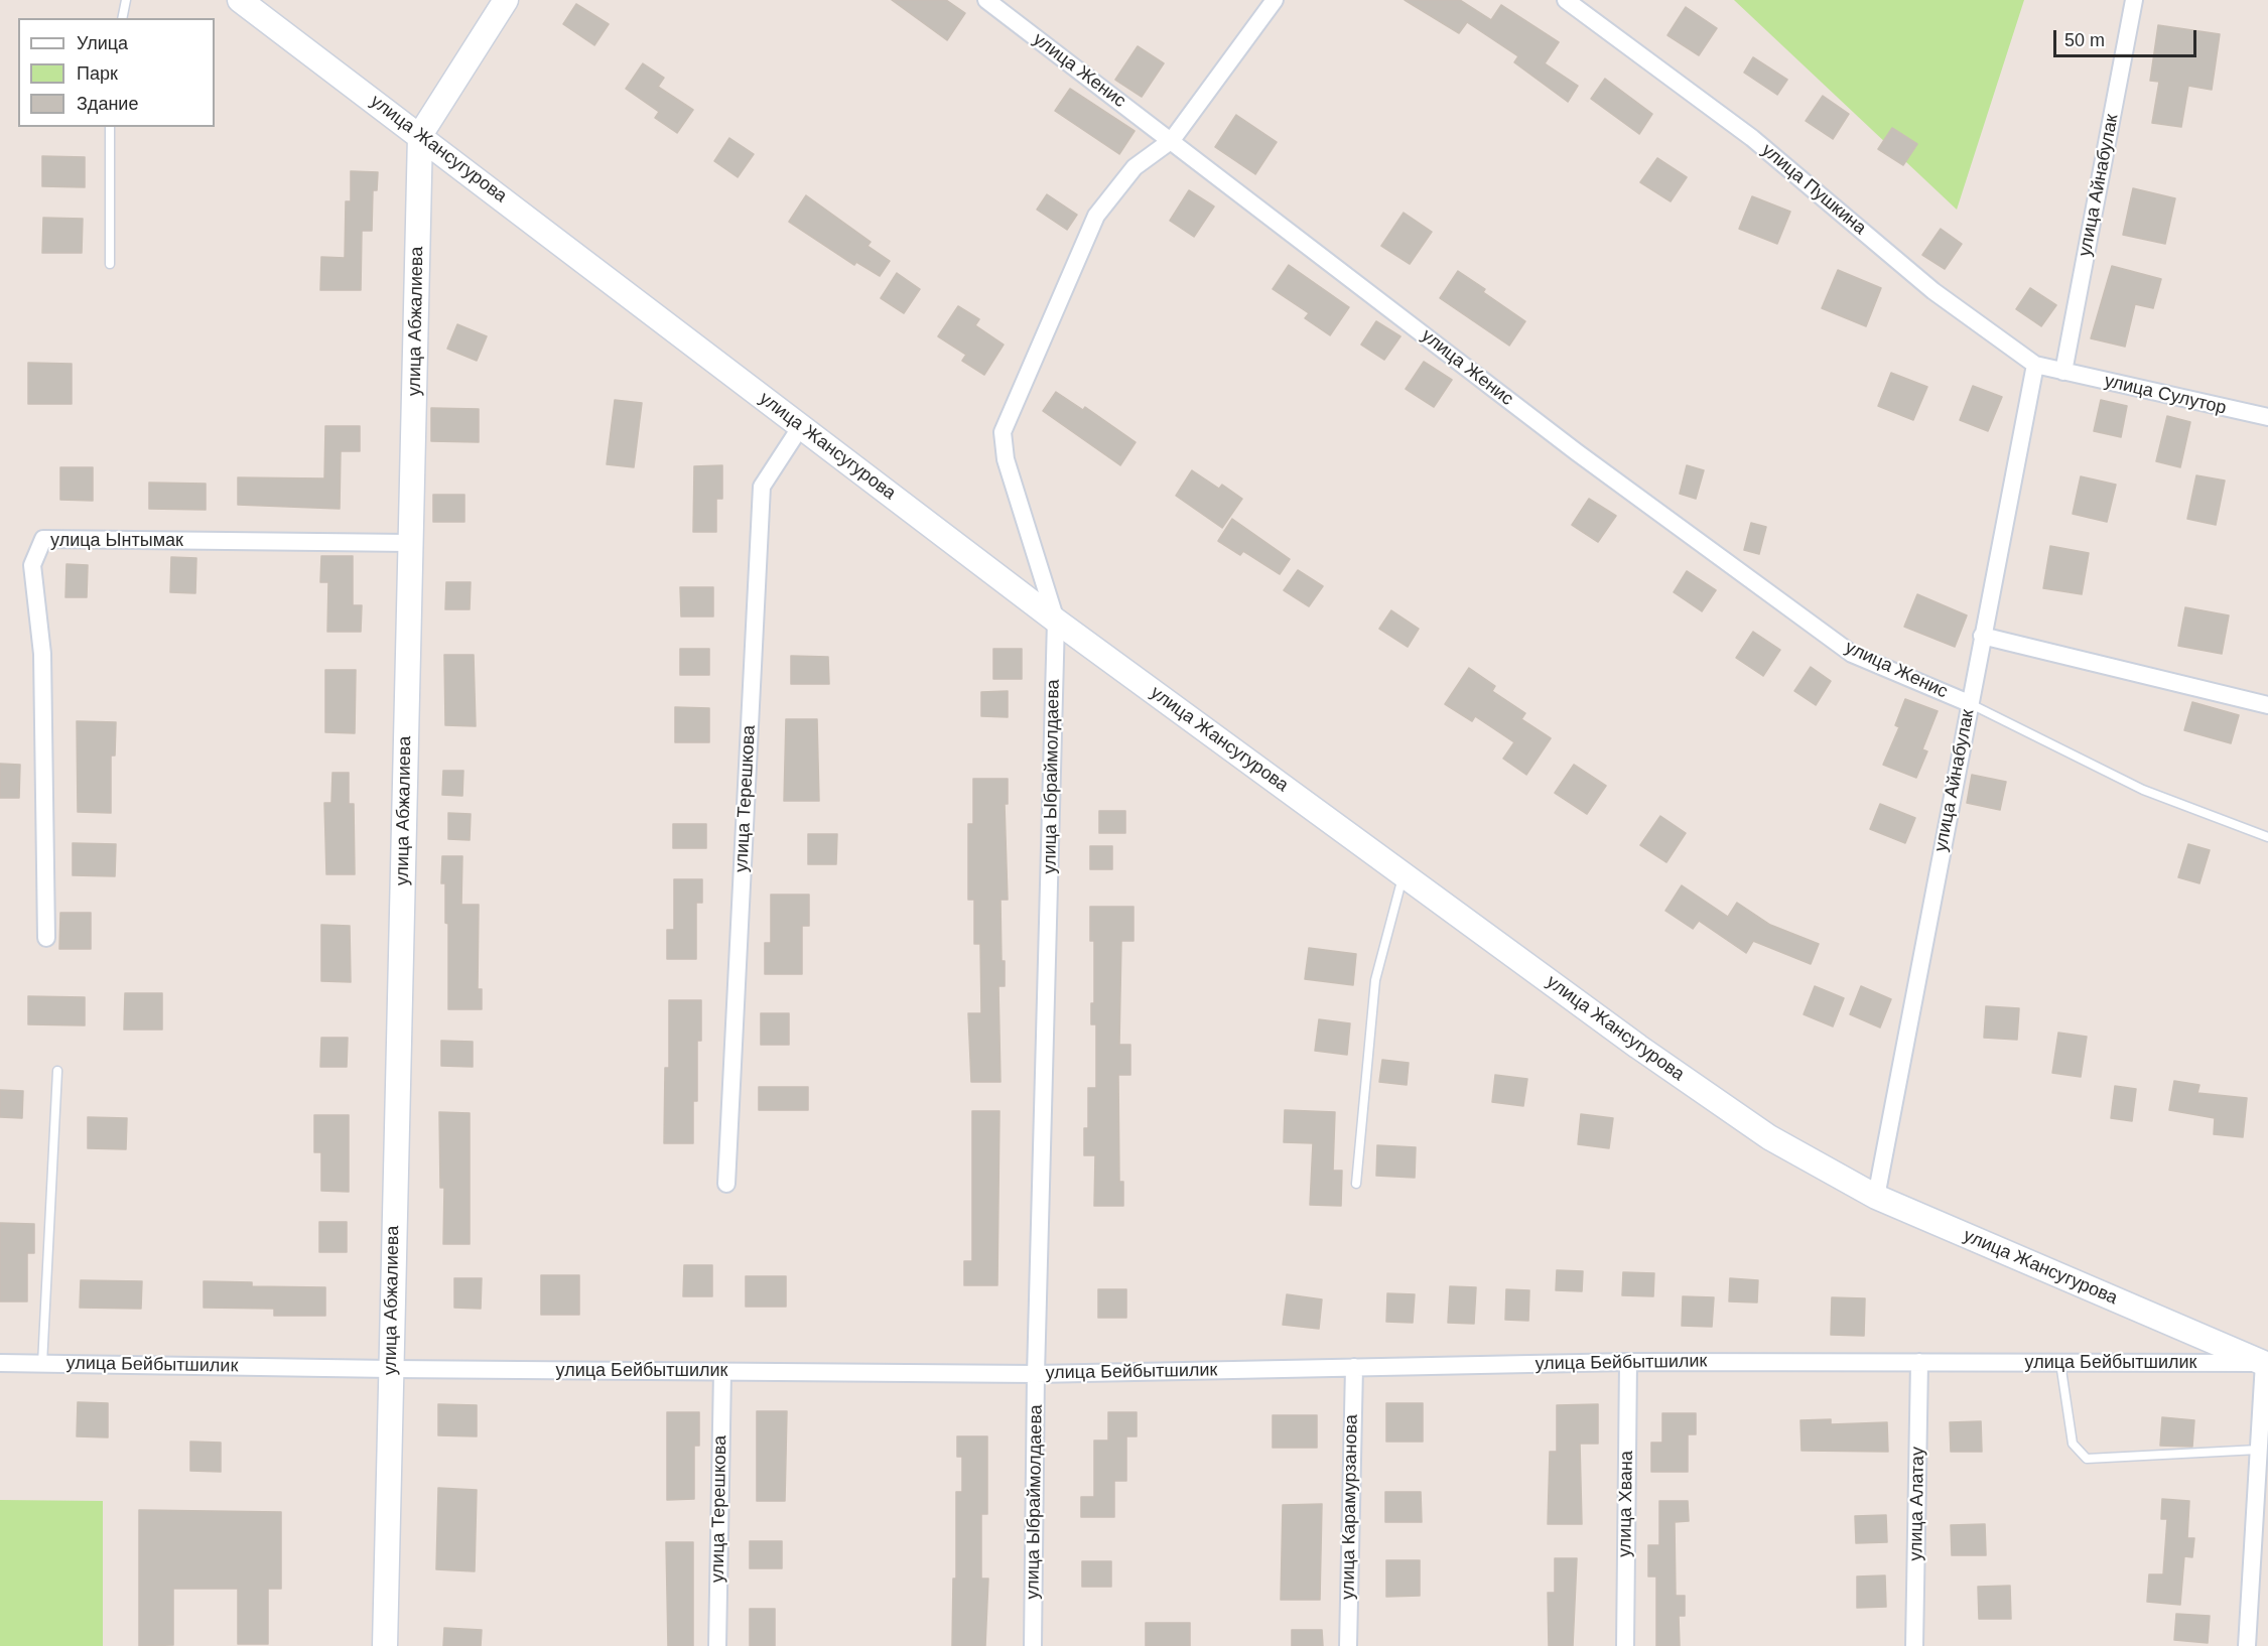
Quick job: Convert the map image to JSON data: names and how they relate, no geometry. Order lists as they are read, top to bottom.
{
  "streets": {
    "main road": ["улица Жансугурова", "улица Абжалиева"],
    "street": [
      "улица Женис",
      "улица Айнабулак",
      "улица Пушкина",
      "улица Сулутор",
      "улица Ынтымак",
      "улица Ыбраймолдаева",
      "улица Терешкова",
      "улица Бейбытшилик",
      "улица Хвана",
      "улица Алатау",
      "улица Карамурзанова"
    ]
  },
  "crossings": [
    ["улица Женис", "улица Айнабулак"],
    ["улица Женис", "улица Ыбраймолдаева"],
    ["улица Жансугурова", "улица Айнабулак"],
    ["улица Жансугурова", "улица Абжалиева"],
    ["улица Жансугурова", "улица Ыбраймолдаева"],
    ["улица Жансугурова", "улица Терешкова"],
    ["улица Жансугурова", "улица Бейбытшилик"],
    ["улица Айнабулак", "улица Пушкина"],
    ["улица Айнабулак", "улица Сулутор"],
    ["улица Пушкина", "улица Сулутор"],
    ["улица Абжалиева", "улица Ынтымак"],
    ["улица Абжалиева", "улица Бейбытшилик"],
    ["улица Ыбраймолдаева", "улица Бейбытшилик"],
    ["улица Терешкова", "улица Бейбытшилик"],
    ["улица Бейбытшилик", "улица Хвана"],
    ["улица Бейбытшилик", "улица Алатау"],
    ["улица Бейбытшилик", "улица Карамурзанова"]
  ],
  "legend": ["Улица", "Парк", "Здание"],
  "scale_bar": "50 m"
}
